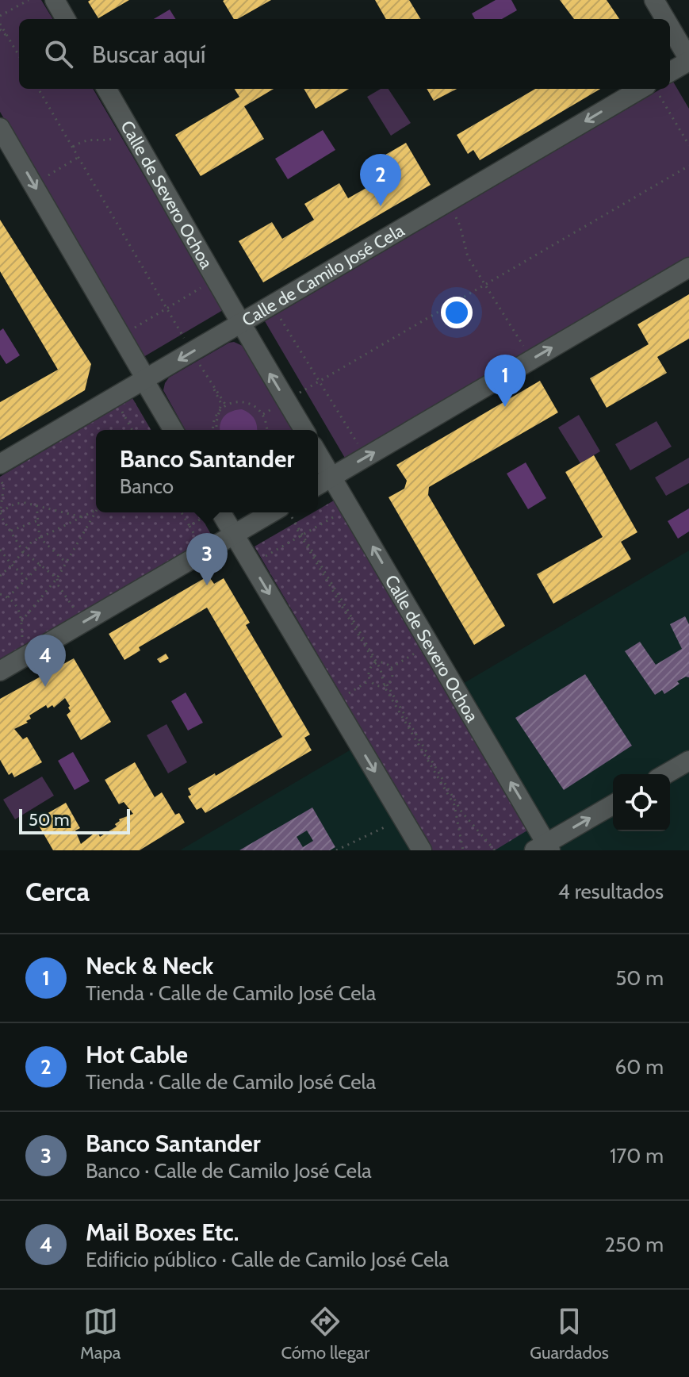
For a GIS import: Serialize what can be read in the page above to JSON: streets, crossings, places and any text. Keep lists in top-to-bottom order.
{
  "streets": {
    "street": ["Calle de Severo Ochoa", "Calle de Camilo José Cela"]
  },
  "crossings": [
    ["Calle de Severo Ochoa", "Calle de Camilo José Cela"]
  ],
  "one_way": ["Calle de Camilo José Cela"],
  "scale_bar": "50 m",
  "page": {
    "search": "Buscar aquí",
    "pins": [
      "2",
      "1",
      "3",
      "4"
    ],
    "popup": ["Banco Santander", "Banco"],
    "scale": "50 m",
    "heading": ["Cerca", "4 resultados"],
    "list": [
      {
        "mark": "1",
        "name": "Neck & Neck",
        "note": "Tienda · Calle de Camilo José Cela",
        "value": "50 m"
      },
      {
        "mark": "2",
        "name": "Hot Cable",
        "note": "Tienda · Calle de Camilo José Cela",
        "value": "60 m"
      },
      {
        "mark": "3",
        "name": "Banco Santander",
        "note": "Banco · Calle de Camilo José Cela",
        "value": "170 m"
      },
      {
        "mark": "4",
        "name": "Mail Boxes Etc.",
        "note": "Edificio público · Calle de Camilo José Cela",
        "value": "250 m"
      }
    ],
    "nav": ["Mapa", "Cómo llegar", "Guardados"]
  }
}
